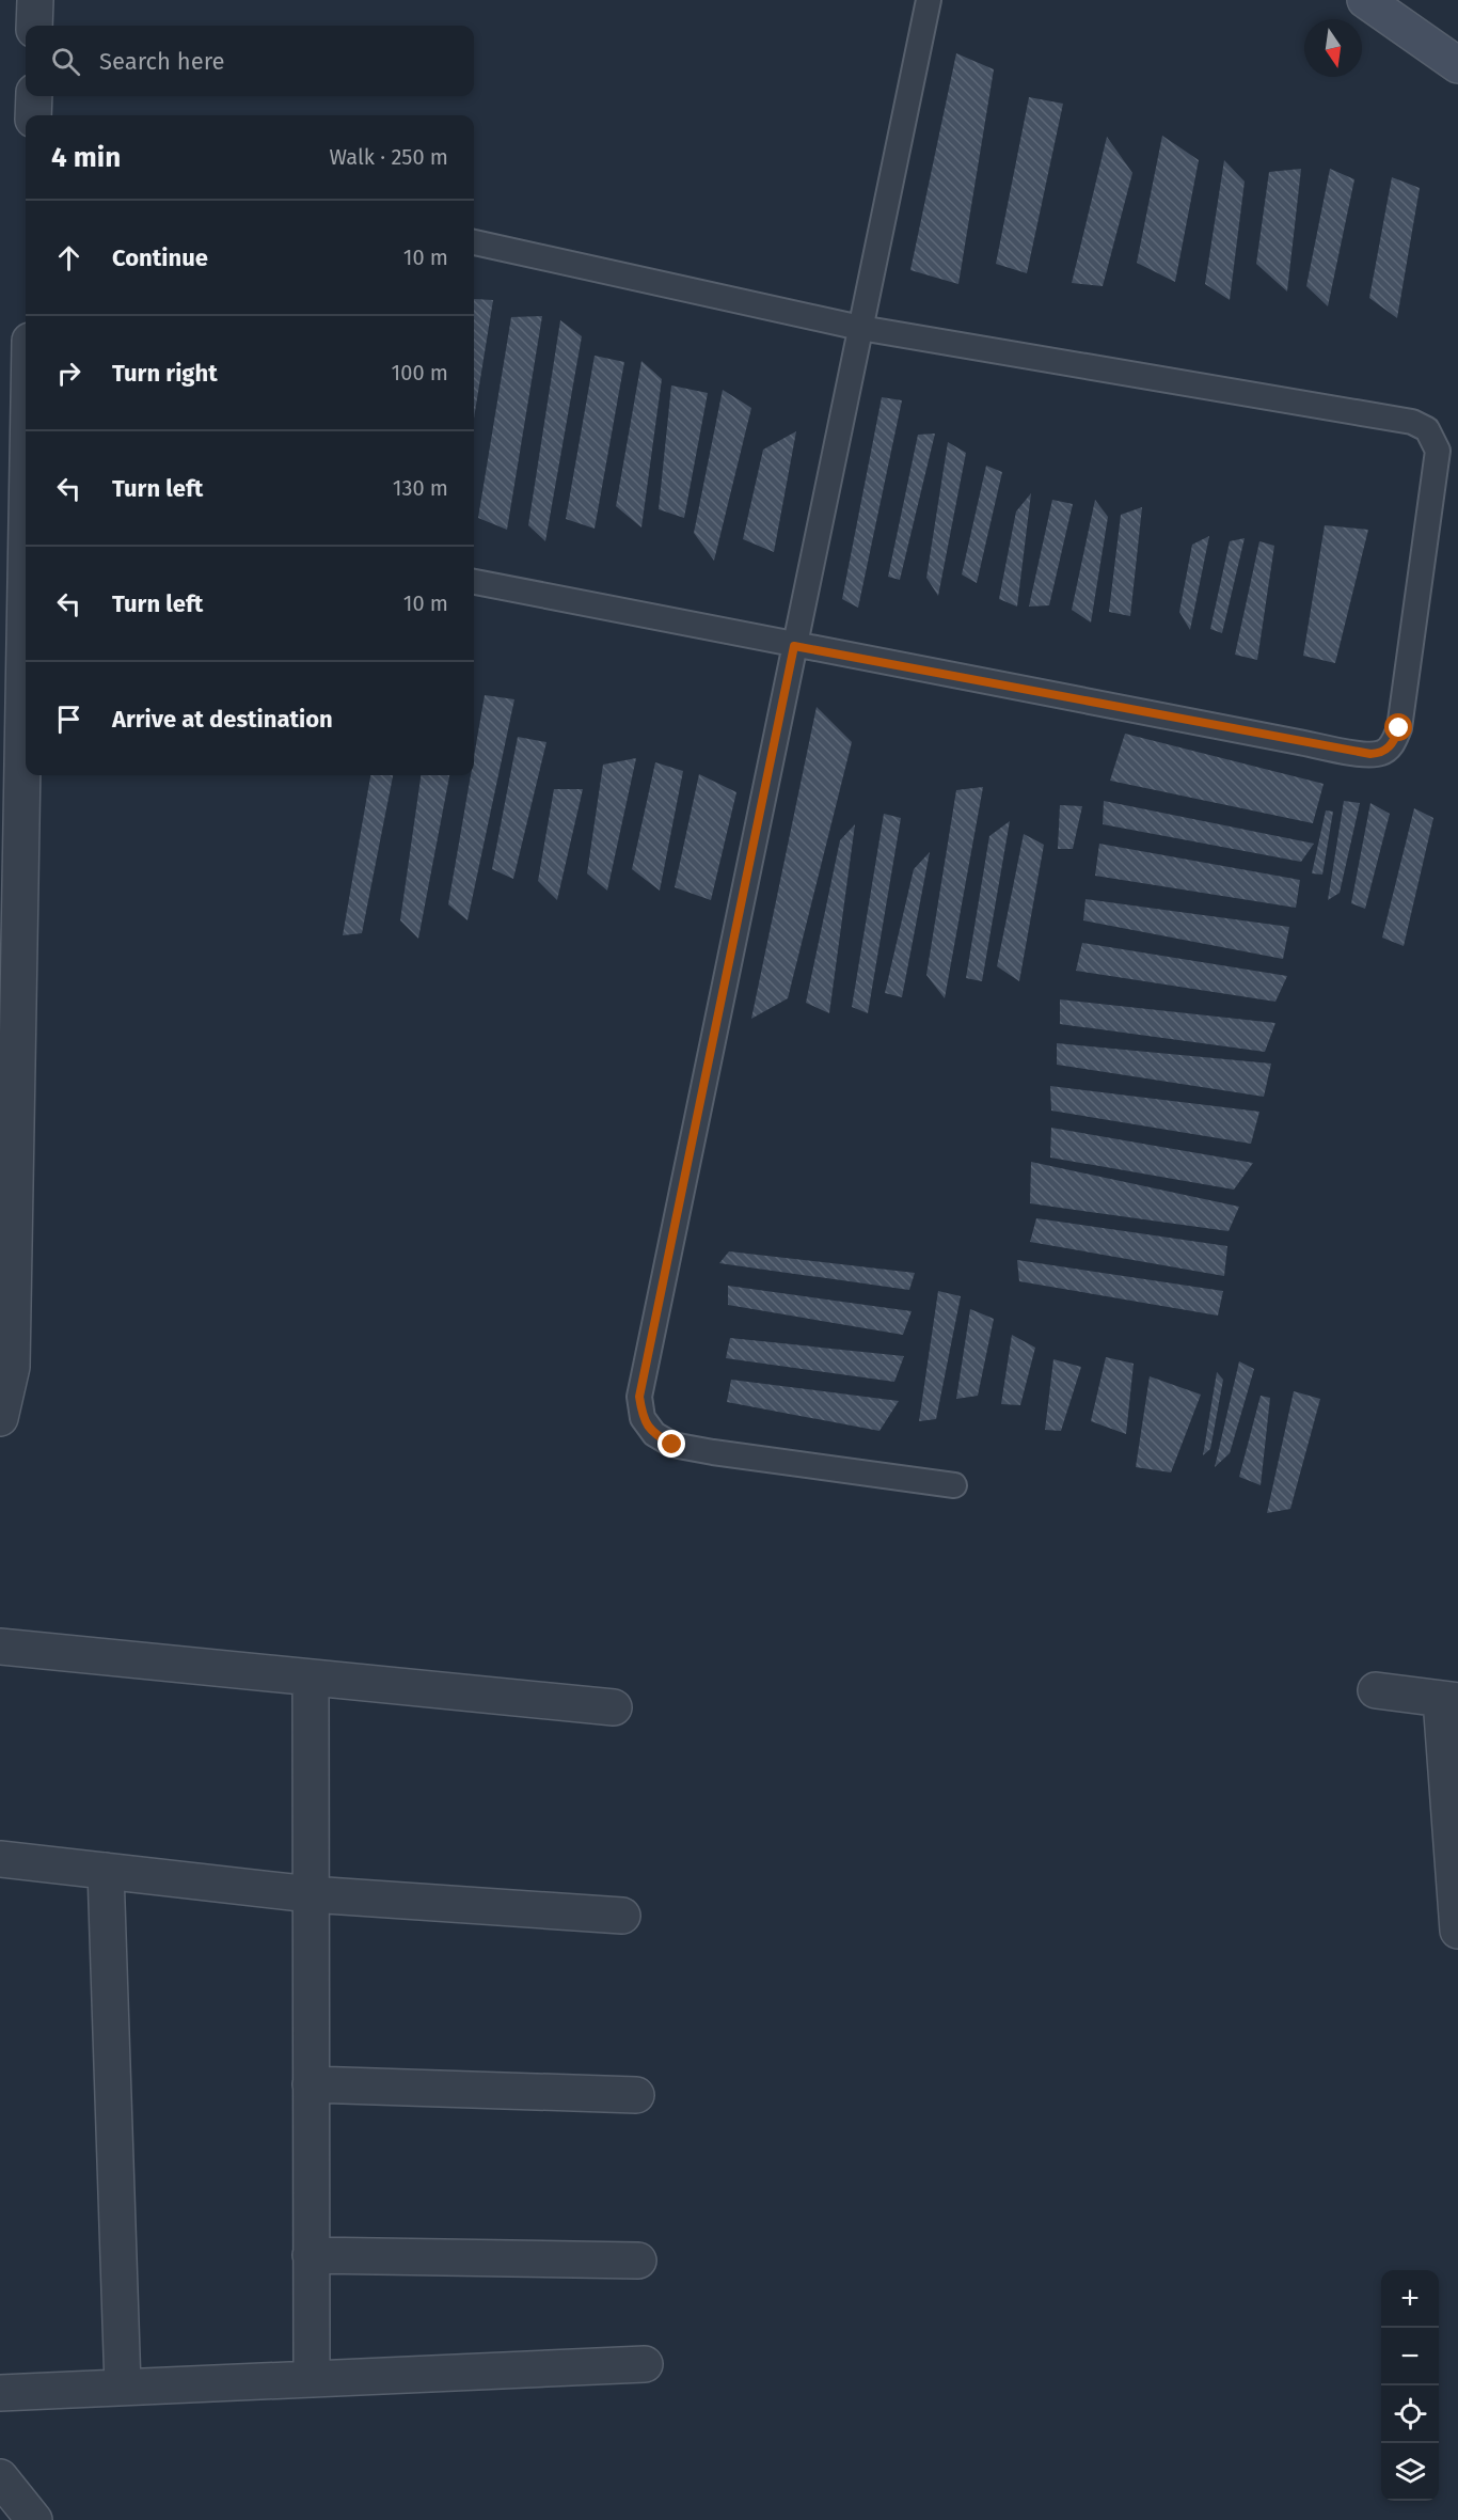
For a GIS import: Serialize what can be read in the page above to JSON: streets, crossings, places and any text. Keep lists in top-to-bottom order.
{
  "north": "bottom",
  "page": {
    "search": "Search here",
    "heading": ["4 min", "Walk · 250 m"],
    "list": [
      ["Continue", "10 m"],
      ["Turn right", "100 m"],
      ["Turn left", "130 m"],
      ["Turn left", "10 m"],
      "Arrive at destination"
    ],
    "map_buttons": ["+", "−"]
  }
}
